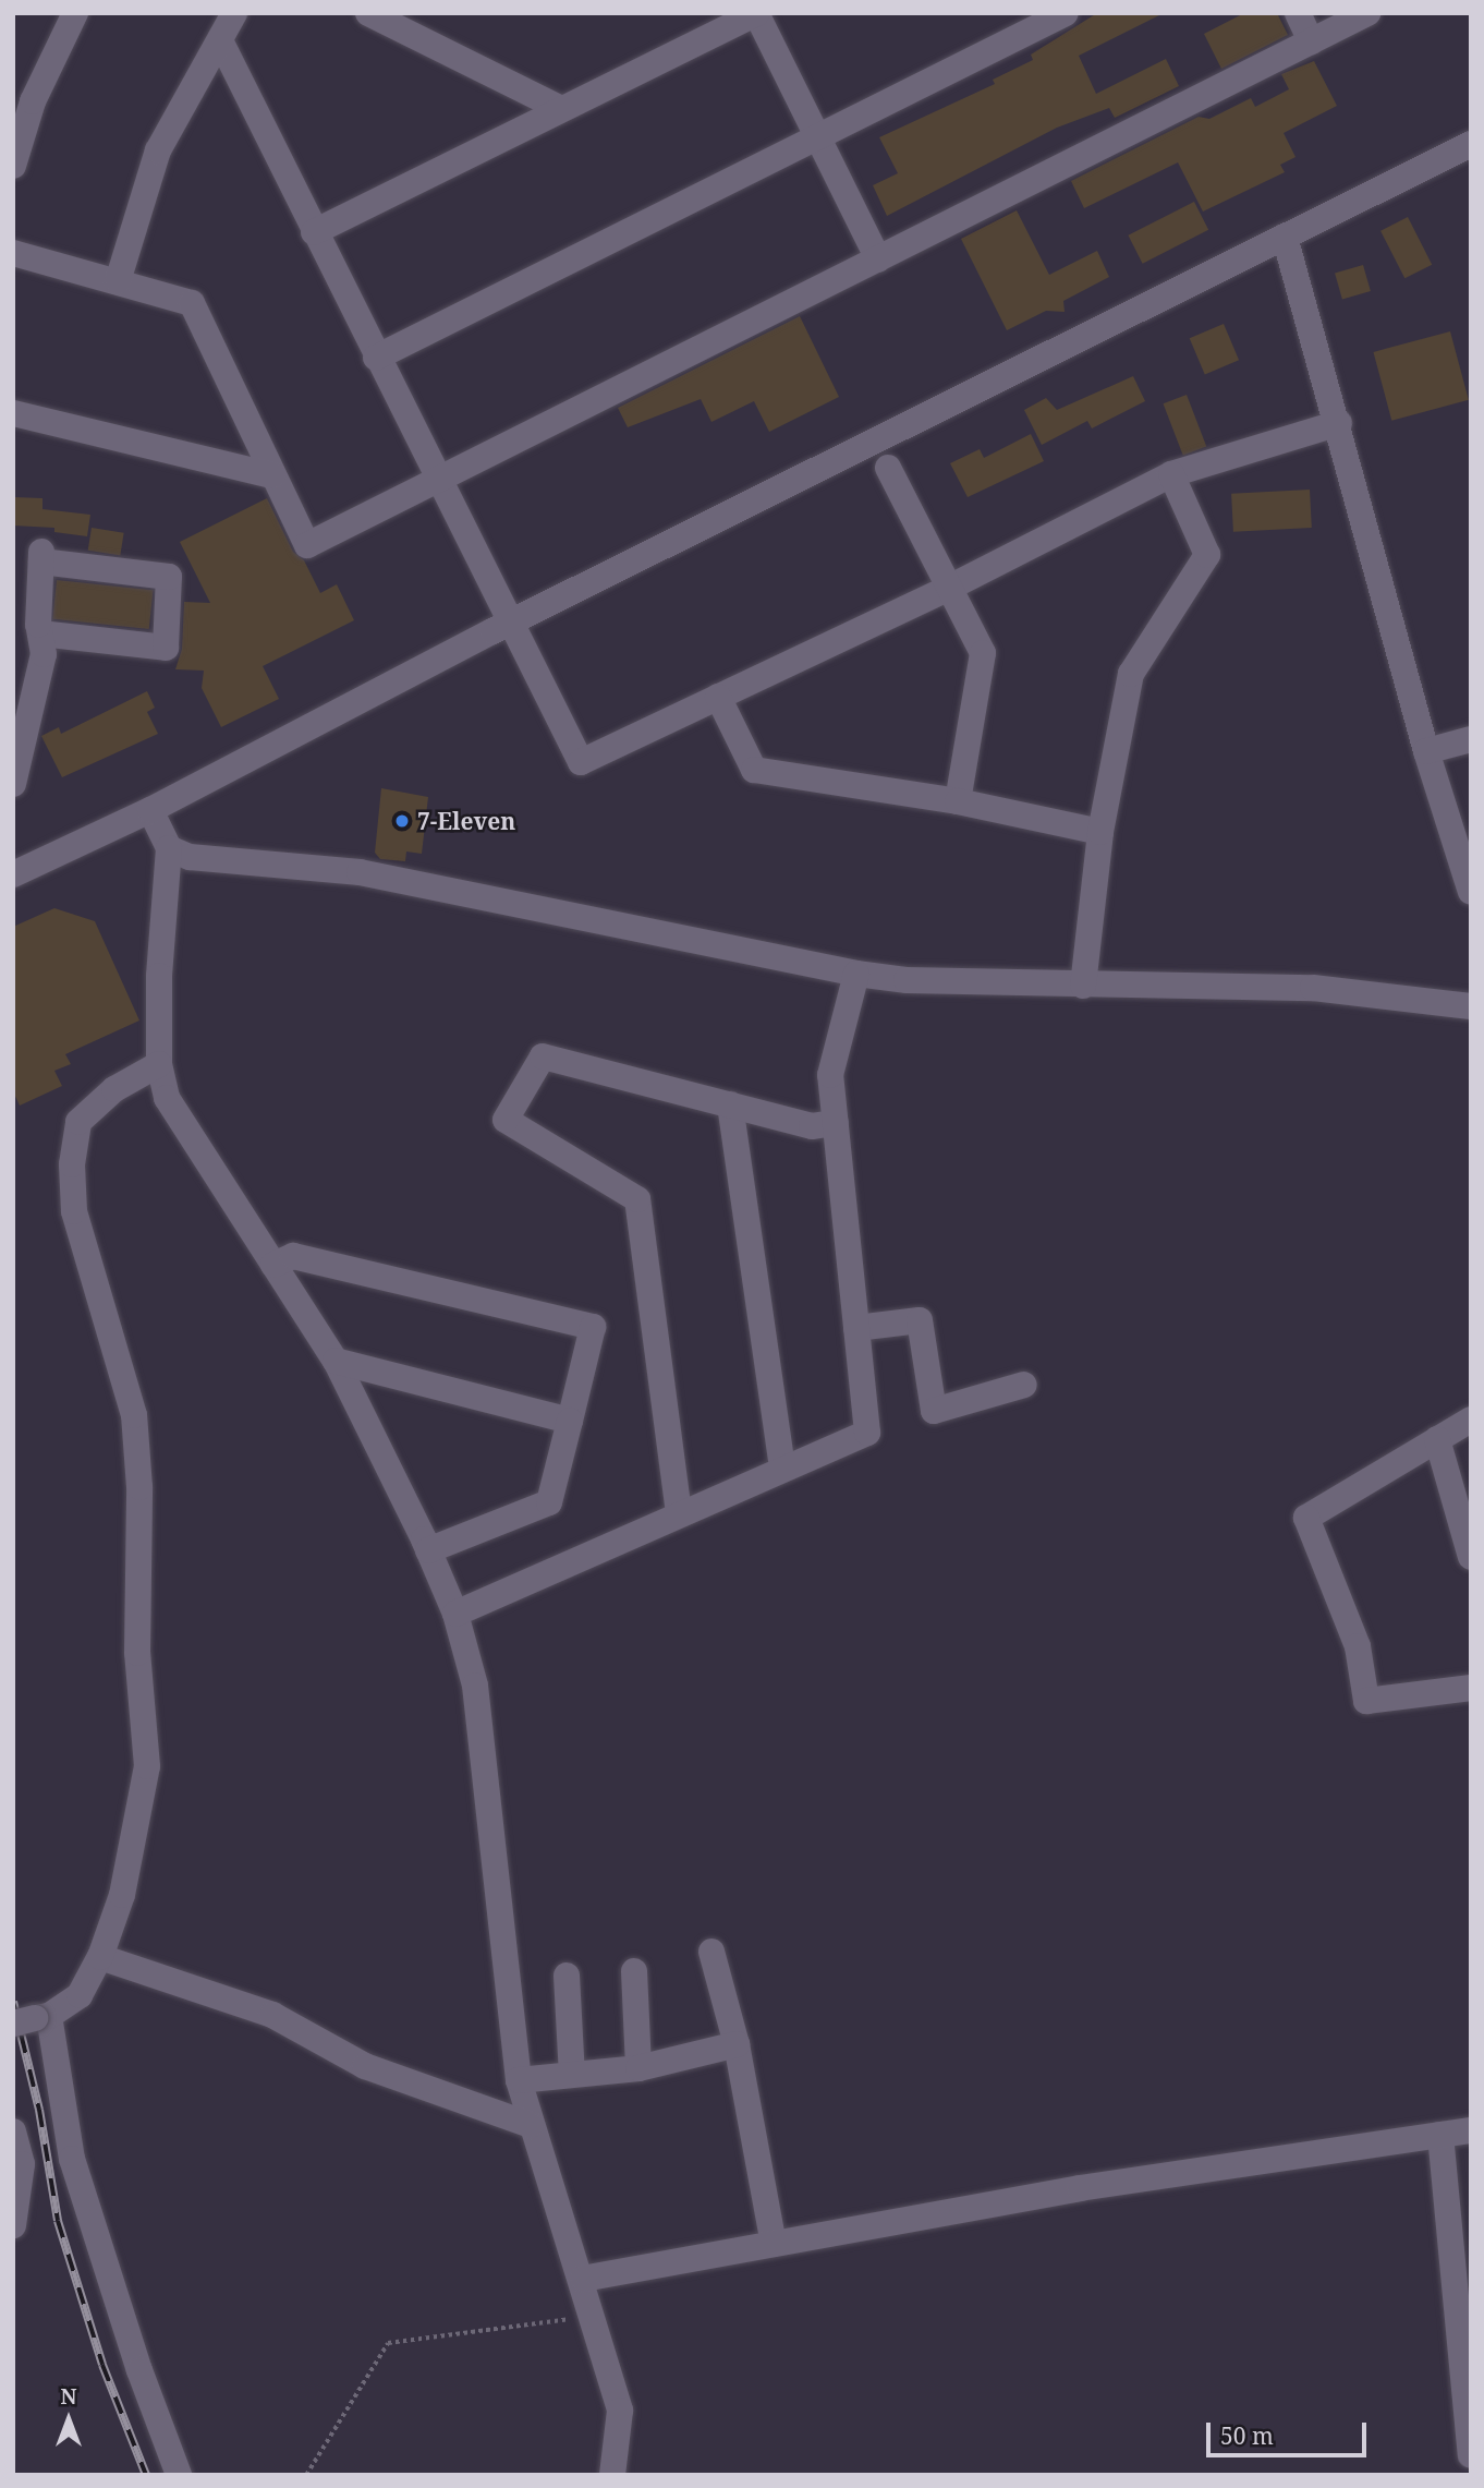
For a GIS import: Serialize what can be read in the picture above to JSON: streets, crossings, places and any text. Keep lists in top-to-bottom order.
{
  "places": ["7-Eleven"],
  "scale_bar": "50 m",
  "north": "top"
}
